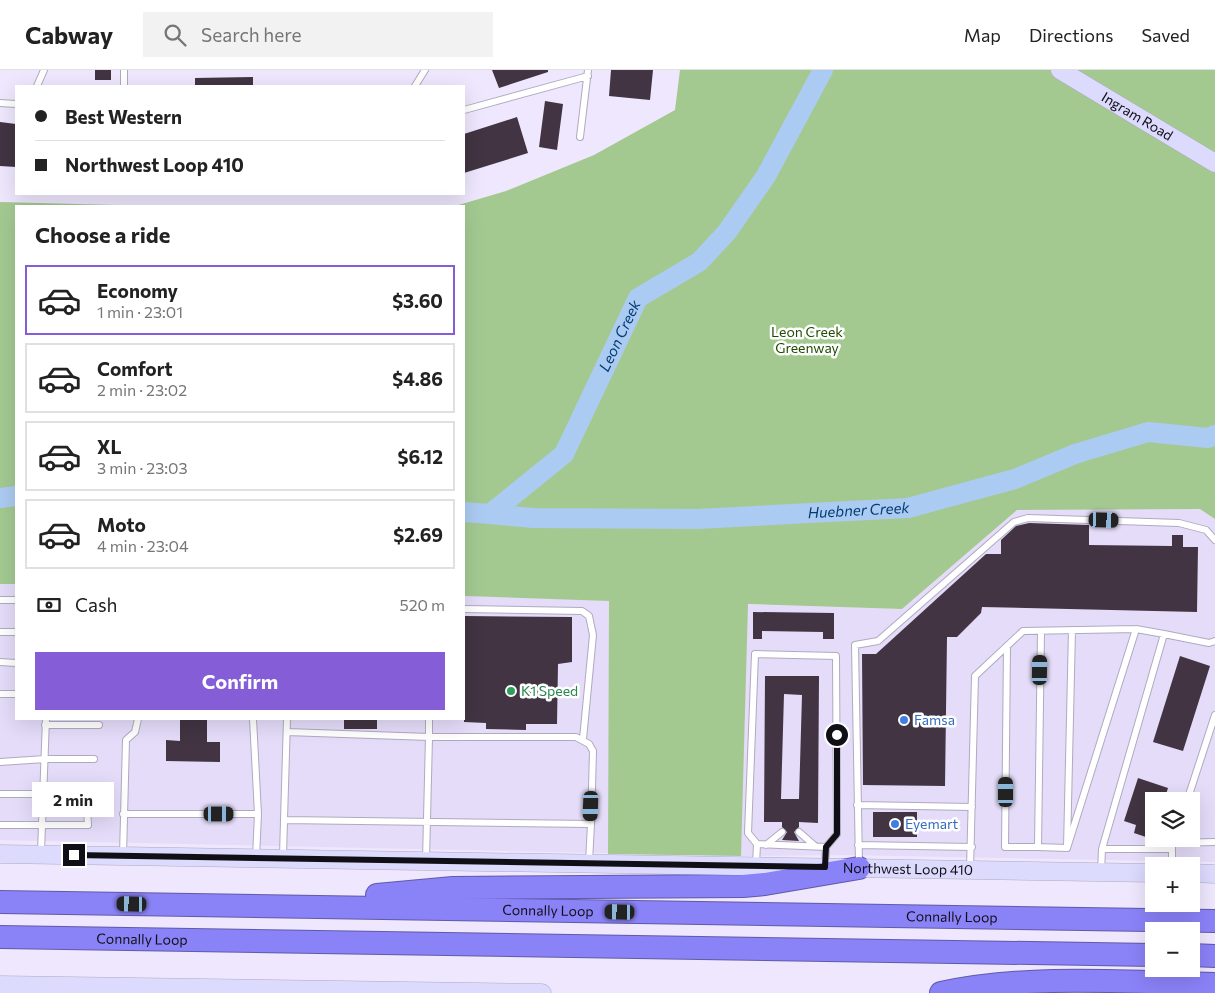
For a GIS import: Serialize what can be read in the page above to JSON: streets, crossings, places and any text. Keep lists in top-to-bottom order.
{
  "streets": {
    "highway": ["Connally Loop"],
    "main road": ["Ingram Road", "Northwest Loop 410"]
  },
  "water": ["Leon Creek", "Huebner Creek"],
  "parks": ["Leon Creek Greenway"],
  "places": ["K1 Speed", "Famsa", "Eyemart"],
  "page": {
    "header": "Cabway",
    "search": "Search here",
    "nav": ["Map", "Directions", "Saved"],
    "banner": ["Best Western", "Northwest Loop 410"],
    "heading": "Choose a ride",
    "list": [
      {
        "name": "Economy",
        "note": "1 min · 23:01",
        "value": "$3.60"
      },
      {
        "name": "Comfort",
        "note": "2 min · 23:02",
        "value": "$4.86"
      },
      {
        "name": "XL",
        "note": "3 min · 23:03",
        "value": "$6.12"
      },
      {
        "name": "Moto",
        "note": "4 min · 23:04",
        "value": "$2.69"
      }
    ],
    "pay": ["Cash", "520 m"],
    "buttons": "Confirm",
    "bubble": "2 min",
    "map_buttons": ["+", "−"]
  }
}
